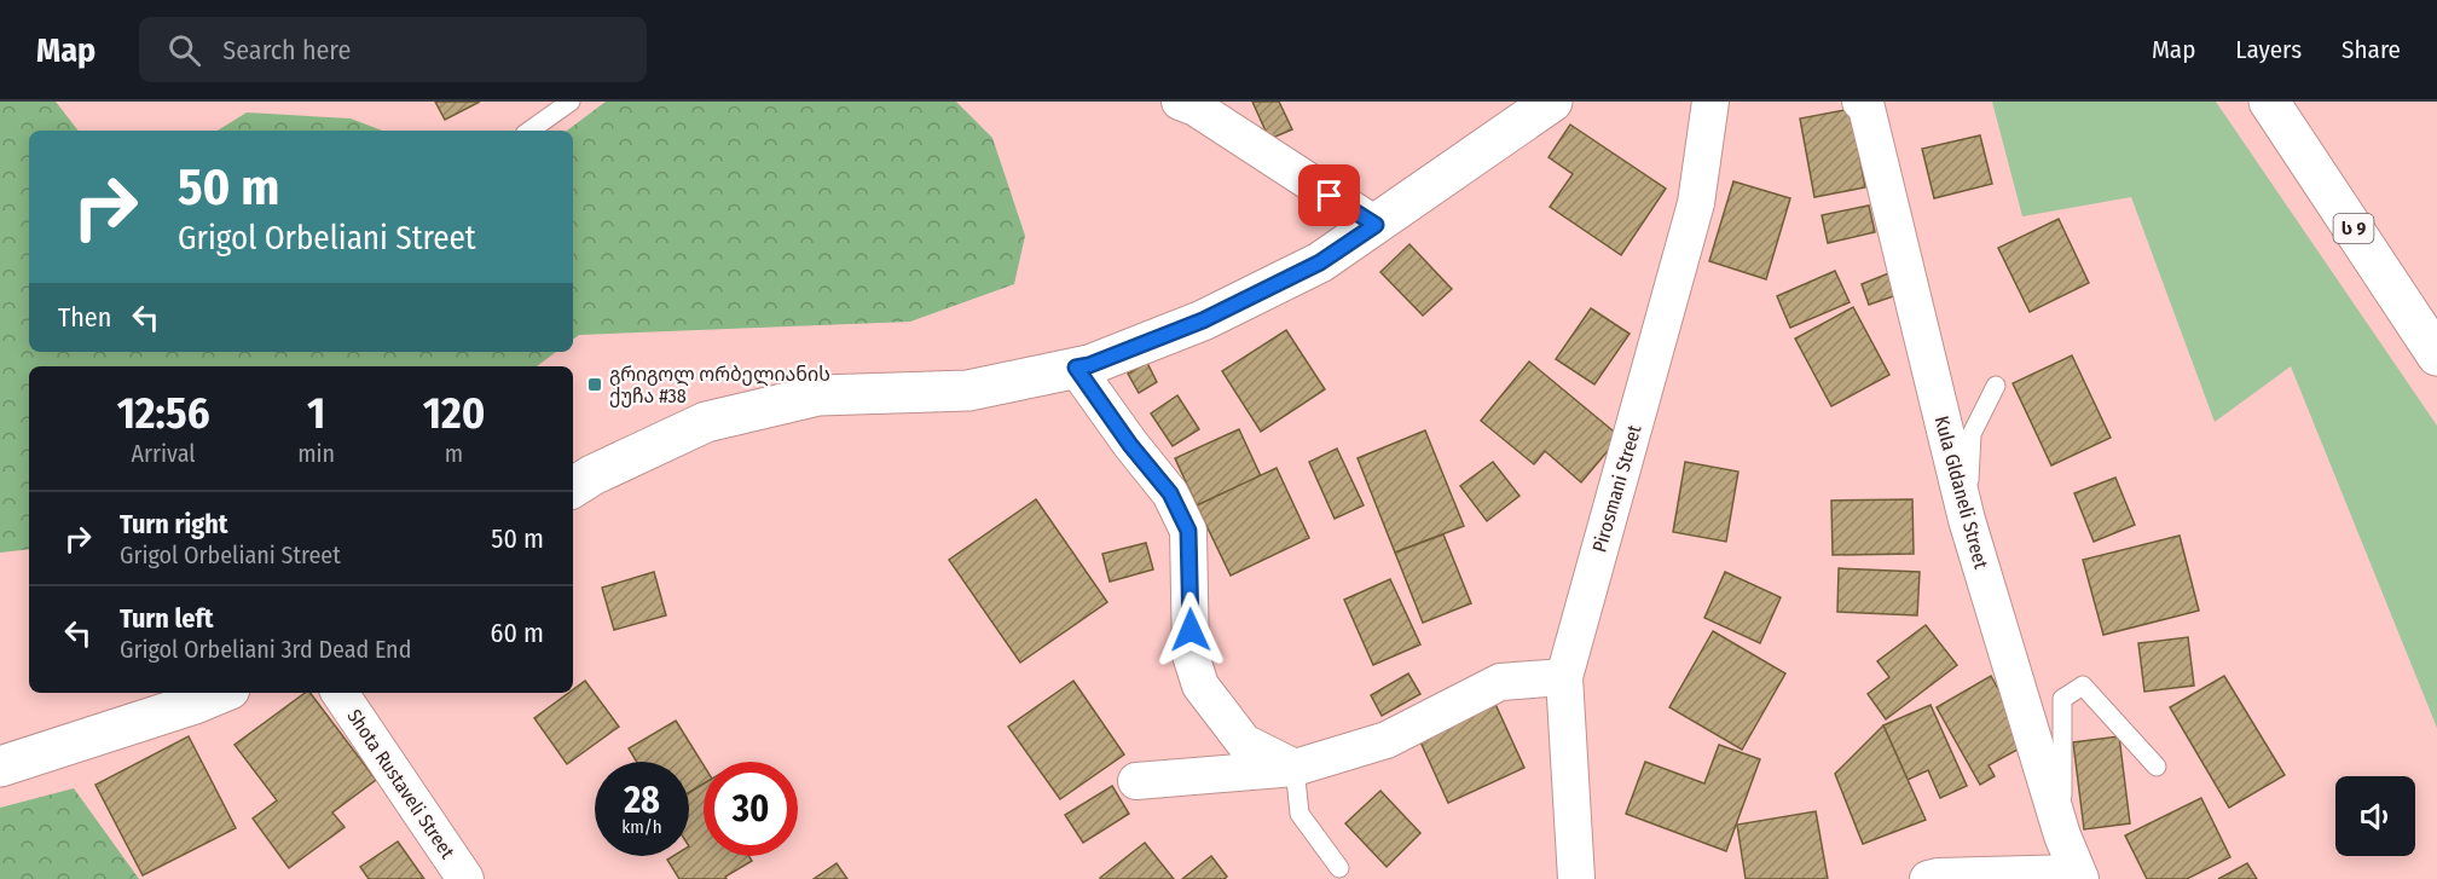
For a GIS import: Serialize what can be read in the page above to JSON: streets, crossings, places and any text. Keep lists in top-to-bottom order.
{
  "streets": {
    "main road": ["ს 9"],
    "street": ["Pirosmani Street", "Kula Gldaneli Street", "Shota Rustaveli Street"]
  },
  "places": {
    "transit": ["გრიგოლ ორბელიანის ქუჩა #38"]
  },
  "page": {
    "header": "Map",
    "search": "Search here",
    "nav": ["Map", "Layers", "Share"],
    "turn": ["50 m", "Grigol Orbeliani Street"],
    "then": "Then",
    "eta": [
      "12:56",
      "Arrival",
      "1",
      "min",
      "120",
      "m"
    ],
    "list": [
      {
        "name": "Turn right",
        "note": "Grigol Orbeliani Street",
        "value": "50 m"
      },
      {
        "name": "Turn left",
        "note": "Grigol Orbeliani 3rd Dead End",
        "value": "60 m"
      }
    ],
    "speed": "28 km/h",
    "limit": "30"
  }
}
